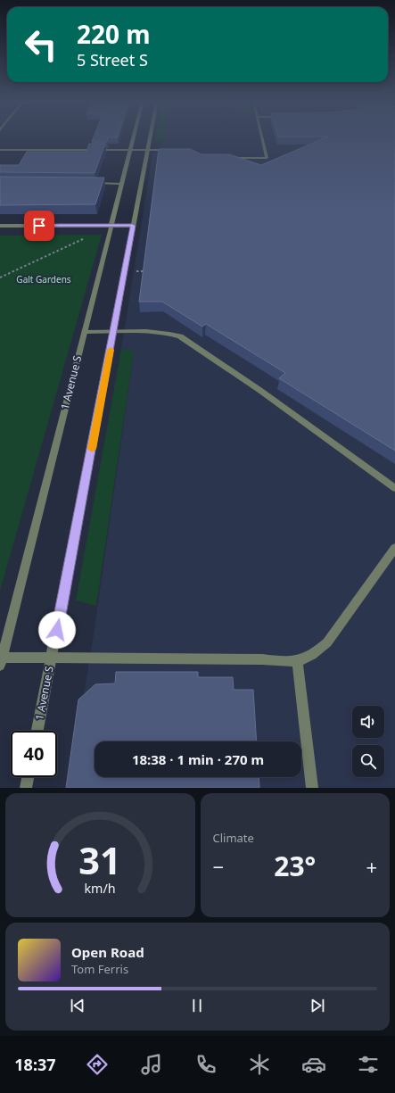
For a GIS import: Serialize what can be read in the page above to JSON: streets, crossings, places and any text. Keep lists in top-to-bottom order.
{
  "streets": {
    "street": ["1 Avenue S"]
  },
  "parks": ["Galt Gardens"],
  "page": {
    "turn": ["220 m", "5 Street S"],
    "limit": "40",
    "trip": "18:38 · 1 min · 270 m",
    "tile": "Climate",
    "heat": ["−", "23°", "+"],
    "song": ["Open Road", "Tom Ferris"],
    "tabs": "18:37",
    "gauge": ["31", "km/h"]
  }
}
